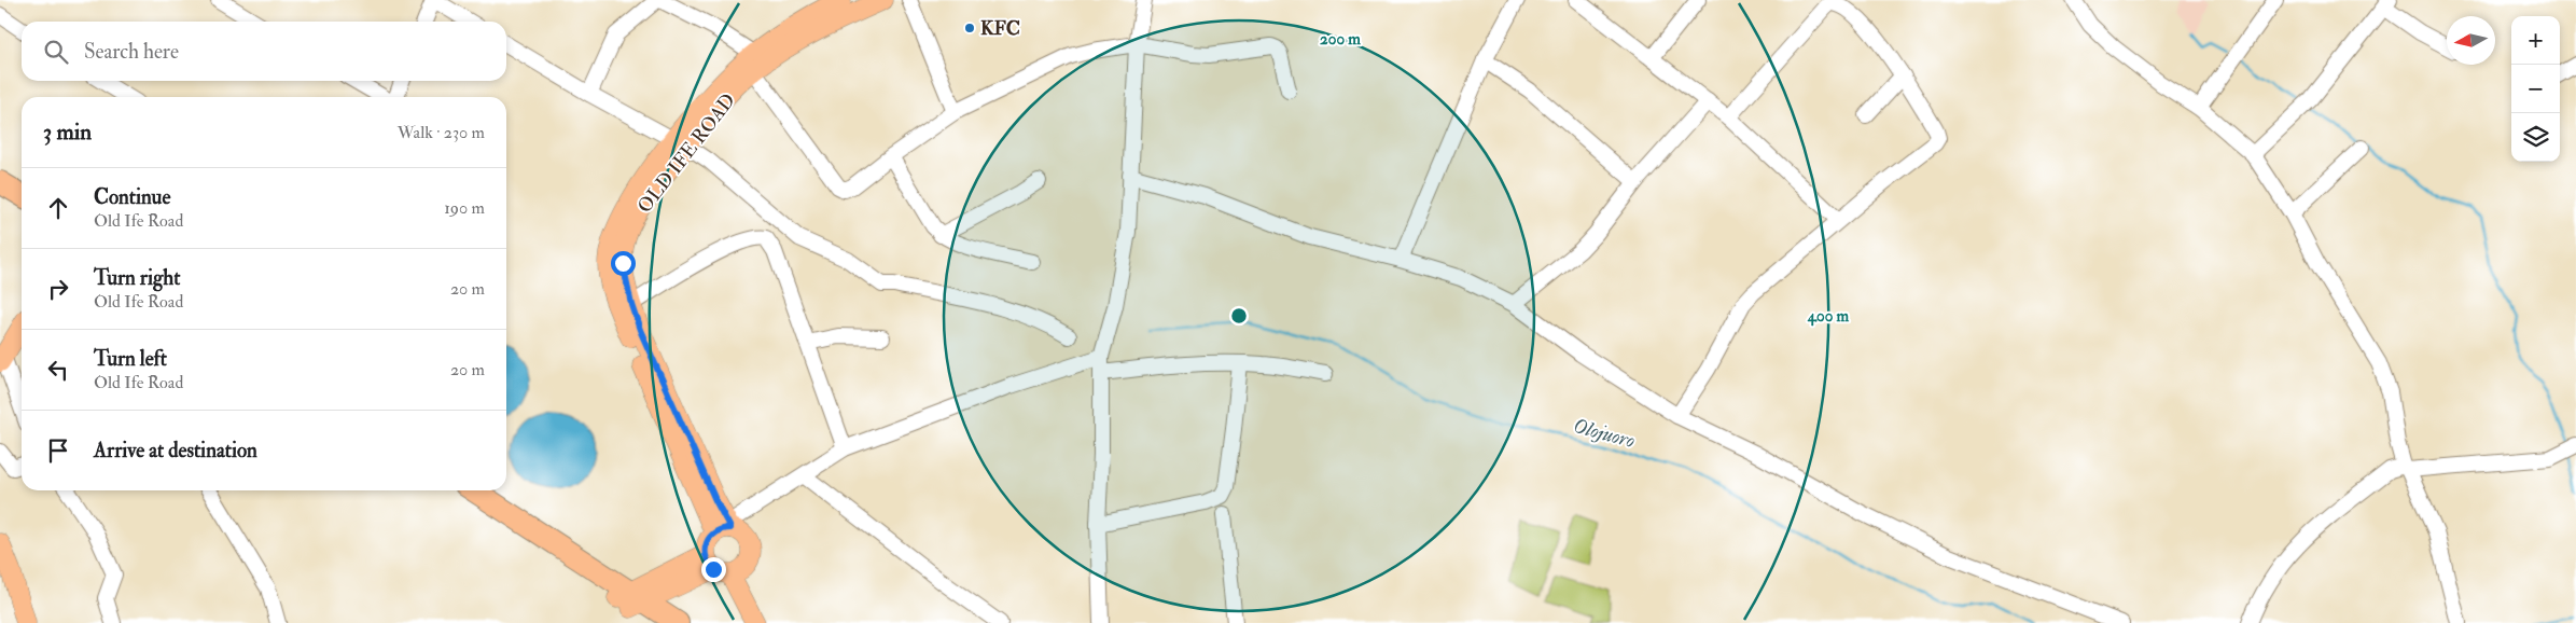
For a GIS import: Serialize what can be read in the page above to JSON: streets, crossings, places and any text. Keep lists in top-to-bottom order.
{
  "streets": {
    "main road": ["OLD IFE ROAD"]
  },
  "water": ["Olojuoro"],
  "places": ["KFC"],
  "north": "left",
  "page": {
    "map_buttons": ["+", "−"],
    "search": "Search here",
    "heading": ["3 min", "Walk · 230 m"],
    "list": [
      ["Continue", "Old Ife Road", "190 m"],
      ["Turn right", "Old Ife Road", "20 m"],
      ["Turn left", "Old Ife Road", "20 m"],
      "Arrive at destination"
    ]
  },
  "rings": ["200 m", "400 m"]
}
